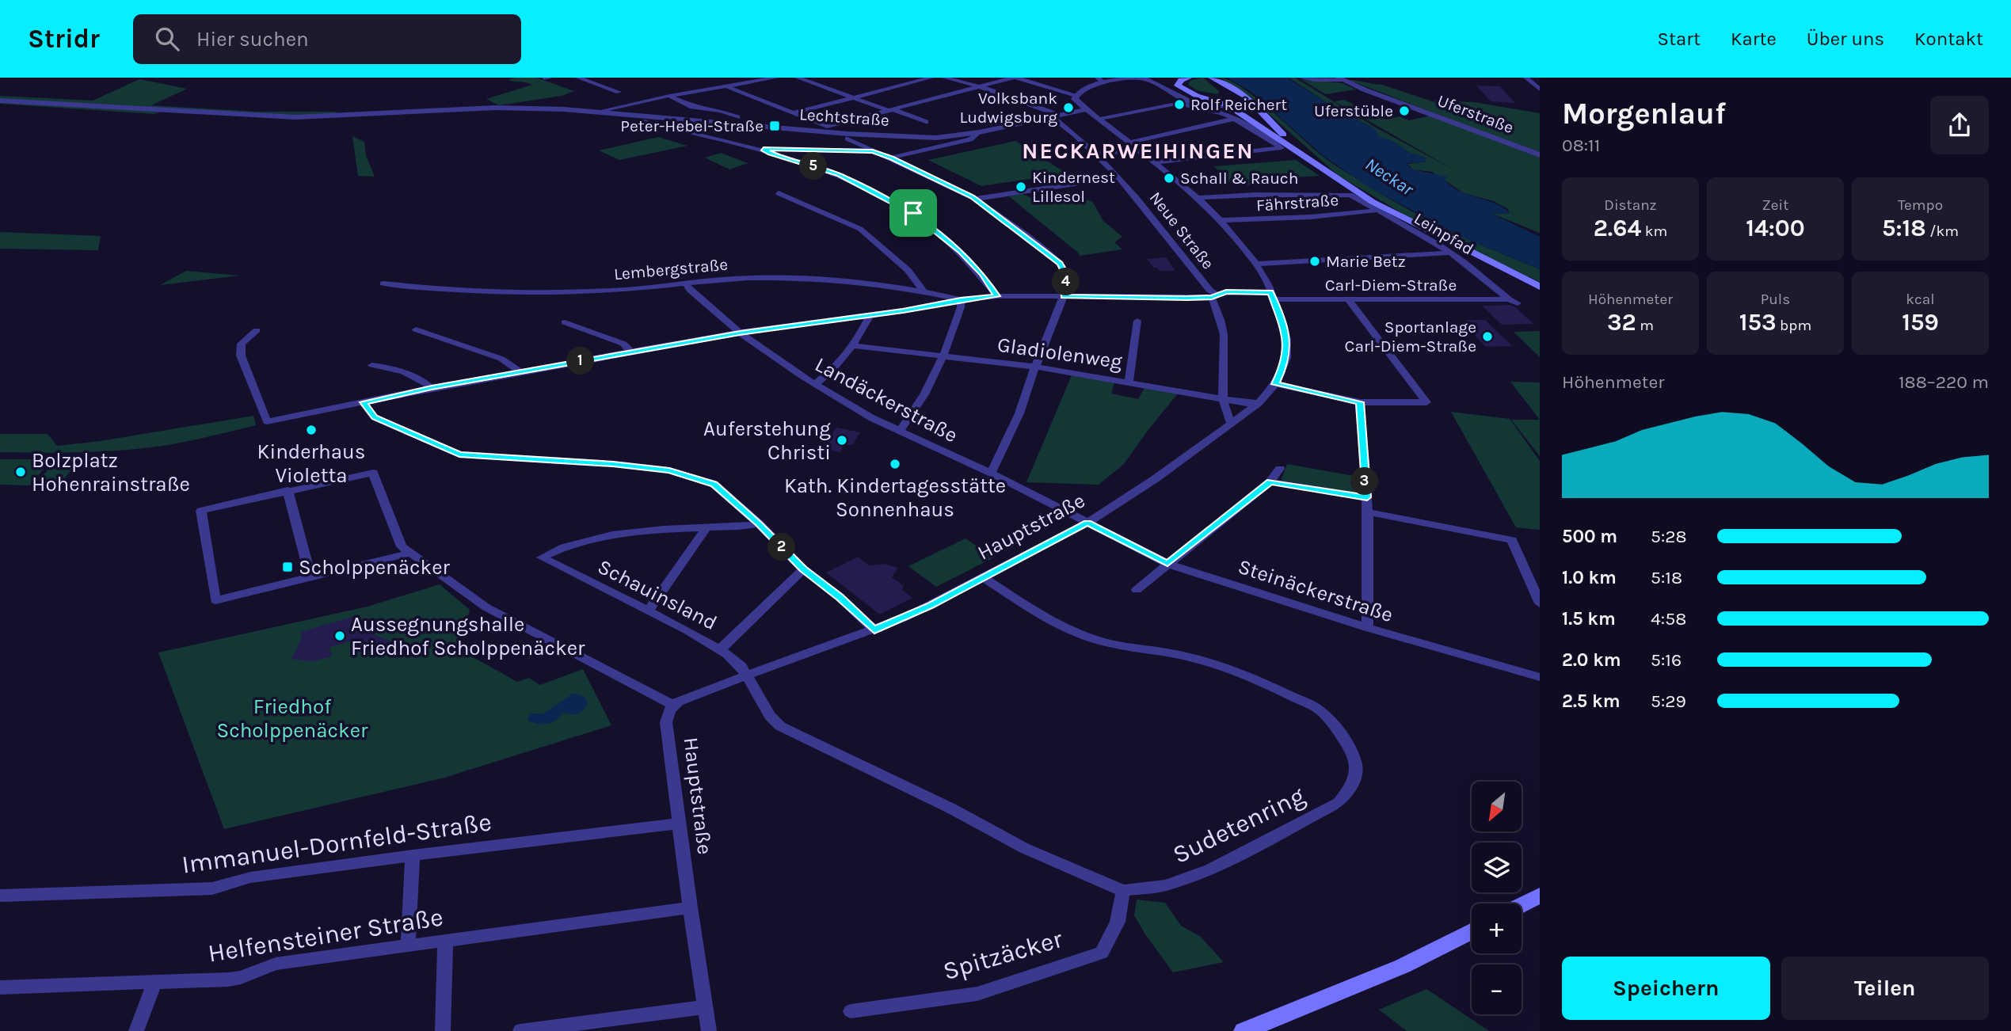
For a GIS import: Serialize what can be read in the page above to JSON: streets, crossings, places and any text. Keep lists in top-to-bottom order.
{
  "streets": {
    "street": [
      "Uferstraße",
      "Lechtstraße",
      "Fährstraße",
      "Neue Straße",
      "Leinpfad",
      "Lembergstraße",
      "Carl-Diem-Straße",
      "Gladiolenweg",
      "Landäckerstraße",
      "Hauptstraße",
      "Steinäckerstraße",
      "Schauinsland",
      "Sudetenring",
      "Immanuel-Dornfeld-Straße",
      "Helfensteiner Straße",
      "Spitzäcker"
    ]
  },
  "crossings": [
    ["Lechtstraße", "Neue Straße"],
    ["Lechtstraße", "Hauptstraße"],
    ["Fährstraße", "Leinpfad"],
    ["Fährstraße", "Hauptstraße"],
    ["Neue Straße", "Carl-Diem-Straße"],
    ["Neue Straße", "Gladiolenweg"],
    ["Neue Straße", "Hauptstraße"],
    ["Leinpfad", "Carl-Diem-Straße"],
    ["Leinpfad", "Hauptstraße"],
    ["Lembergstraße", "Carl-Diem-Straße"],
    ["Lembergstraße", "Landäckerstraße"],
    ["Carl-Diem-Straße", "Hauptstraße"],
    ["Gladiolenweg", "Hauptstraße"],
    ["Landäckerstraße", "Hauptstraße"],
    ["Landäckerstraße", "Steinäckerstraße"],
    ["Hauptstraße", "Steinäckerstraße"],
    ["Hauptstraße", "Schauinsland"],
    ["Hauptstraße", "Sudetenring"],
    ["Hauptstraße", "Immanuel-Dornfeld-Straße"],
    ["Hauptstraße", "Helfensteiner Straße"],
    ["Sudetenring", "Spitzäcker"]
  ],
  "districts": ["NECKARWEIHINGEN"],
  "water": ["Neckar"],
  "parks": ["Friedhof Scholppenäcker"],
  "places": {
    "other": [
      "Rolf Reichert",
      "Volksbank Ludwigsburg",
      "Uferstüble",
      "Schall & Rauch",
      "Kindernest Lillesol",
      "Marie Betz",
      "Sportanlage Carl-Diem-Straße",
      "Kinderhaus Violetta",
      "Auferstehung Christi",
      "Kath. Kindertagesstätte Sonnenhaus",
      "Bolzplatz Hohenrainstraße",
      "Aussegnungshalle Friedhof Scholppenäcker"
    ],
    "transit": ["Peter-Hebel-Straße", "Scholppenäcker"]
  },
  "north": "bottom left",
  "page": {
    "header": "Stridr",
    "search": "Hier suchen",
    "nav": [
      "Start",
      "Karte",
      "Über uns",
      "Kontakt"
    ],
    "heading": ["Morgenlauf", "08:11"],
    "pins": [
      "5",
      "4",
      "1",
      "3",
      "2"
    ],
    "stats": [
      ["Distanz", "2.64 km"],
      ["Zeit", "14:00"],
      ["Tempo", "5:18 /km"],
      ["Höhenmeter", "32 m"],
      ["Puls", "153 bpm"],
      ["kcal", "159"]
    ],
    "chart": ["Höhenmeter", "188–220 m"],
    "list": [
      {
        "name": "500 m",
        "note": "5:28"
      },
      {
        "name": "1.0 km",
        "note": "5:18"
      },
      {
        "name": "1.5 km",
        "note": "4:58"
      },
      {
        "name": "2.0 km",
        "note": "5:16"
      },
      {
        "name": "2.5 km",
        "note": "5:29"
      }
    ],
    "map_buttons": ["+", "−"],
    "buttons": ["Speichern", "Teilen"]
  }
}
